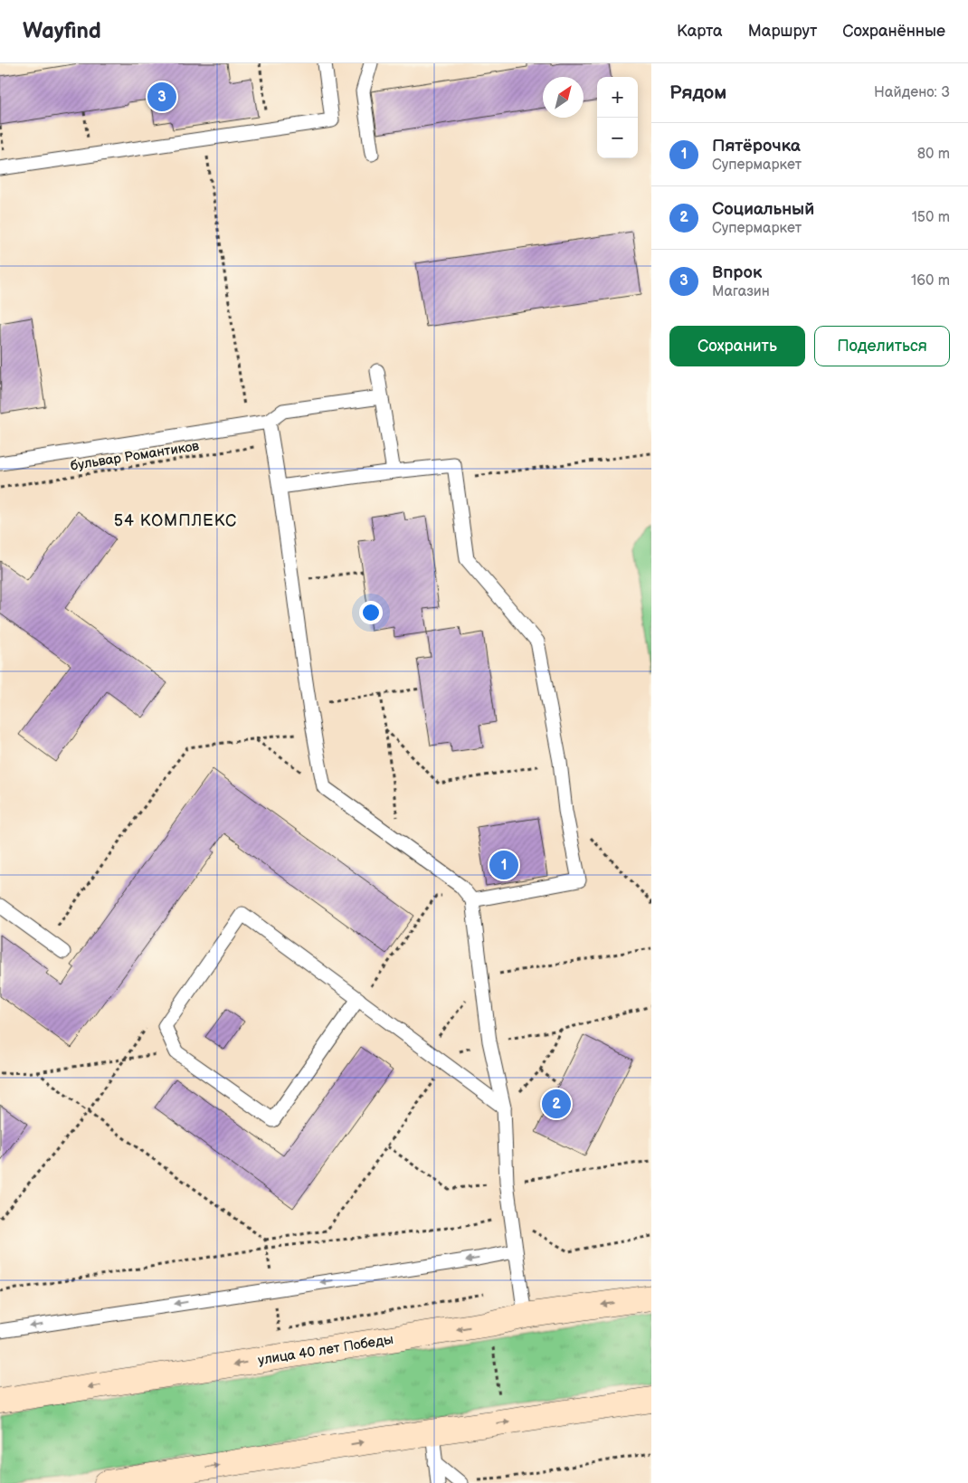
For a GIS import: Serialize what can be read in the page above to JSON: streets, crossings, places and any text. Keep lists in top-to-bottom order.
{
  "streets": {
    "street": ["улица 40 лет Победы"],
    "path": ["бульвар Романтиков"]
  },
  "districts": ["54 КОМПЛЕКС"],
  "north": "top right",
  "page": {
    "header": "Wayfind",
    "nav": ["Карта", "Маршрут", "Сохранённые"],
    "heading": ["Рядом", "Найдено: 3"],
    "map_buttons": ["+", "−"],
    "pins": ["3", "1", "2"],
    "list": [
      {
        "mark": "1",
        "name": "Пятёрочка",
        "note": "Супермаркет",
        "value": "80 m"
      },
      {
        "mark": "2",
        "name": "Социальный",
        "note": "Супермаркет",
        "value": "150 m"
      },
      {
        "mark": "3",
        "name": "Впрок",
        "note": "Магазин",
        "value": "160 m"
      }
    ],
    "buttons": ["Сохранить", "Поделиться"]
  }
}
